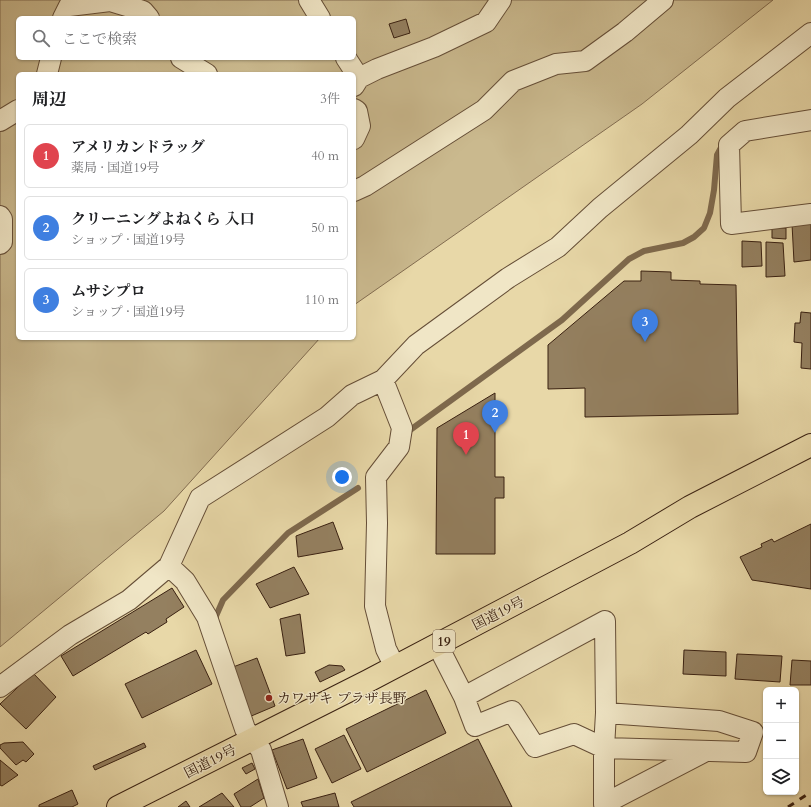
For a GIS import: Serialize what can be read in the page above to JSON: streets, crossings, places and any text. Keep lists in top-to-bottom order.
{
  "streets": {
    "highway": ["国道19号", "19"]
  },
  "places": ["カワサキ プラザ長野"],
  "page": {
    "search": "ここで検索",
    "heading": ["周辺", "3件"],
    "list": [
      {
        "mark": "1",
        "name": "アメリカンドラッグ",
        "note": "薬局 · 国道19号",
        "value": "40 m"
      },
      {
        "mark": "2",
        "name": "クリーニングよねくら 入口",
        "note": "ショップ · 国道19号",
        "value": "50 m"
      },
      {
        "mark": "3",
        "name": "ムサシプロ",
        "note": "ショップ · 国道19号",
        "value": "110 m"
      }
    ],
    "pins": ["3", "2", "1"],
    "map_buttons": ["+", "−"]
  }
}
